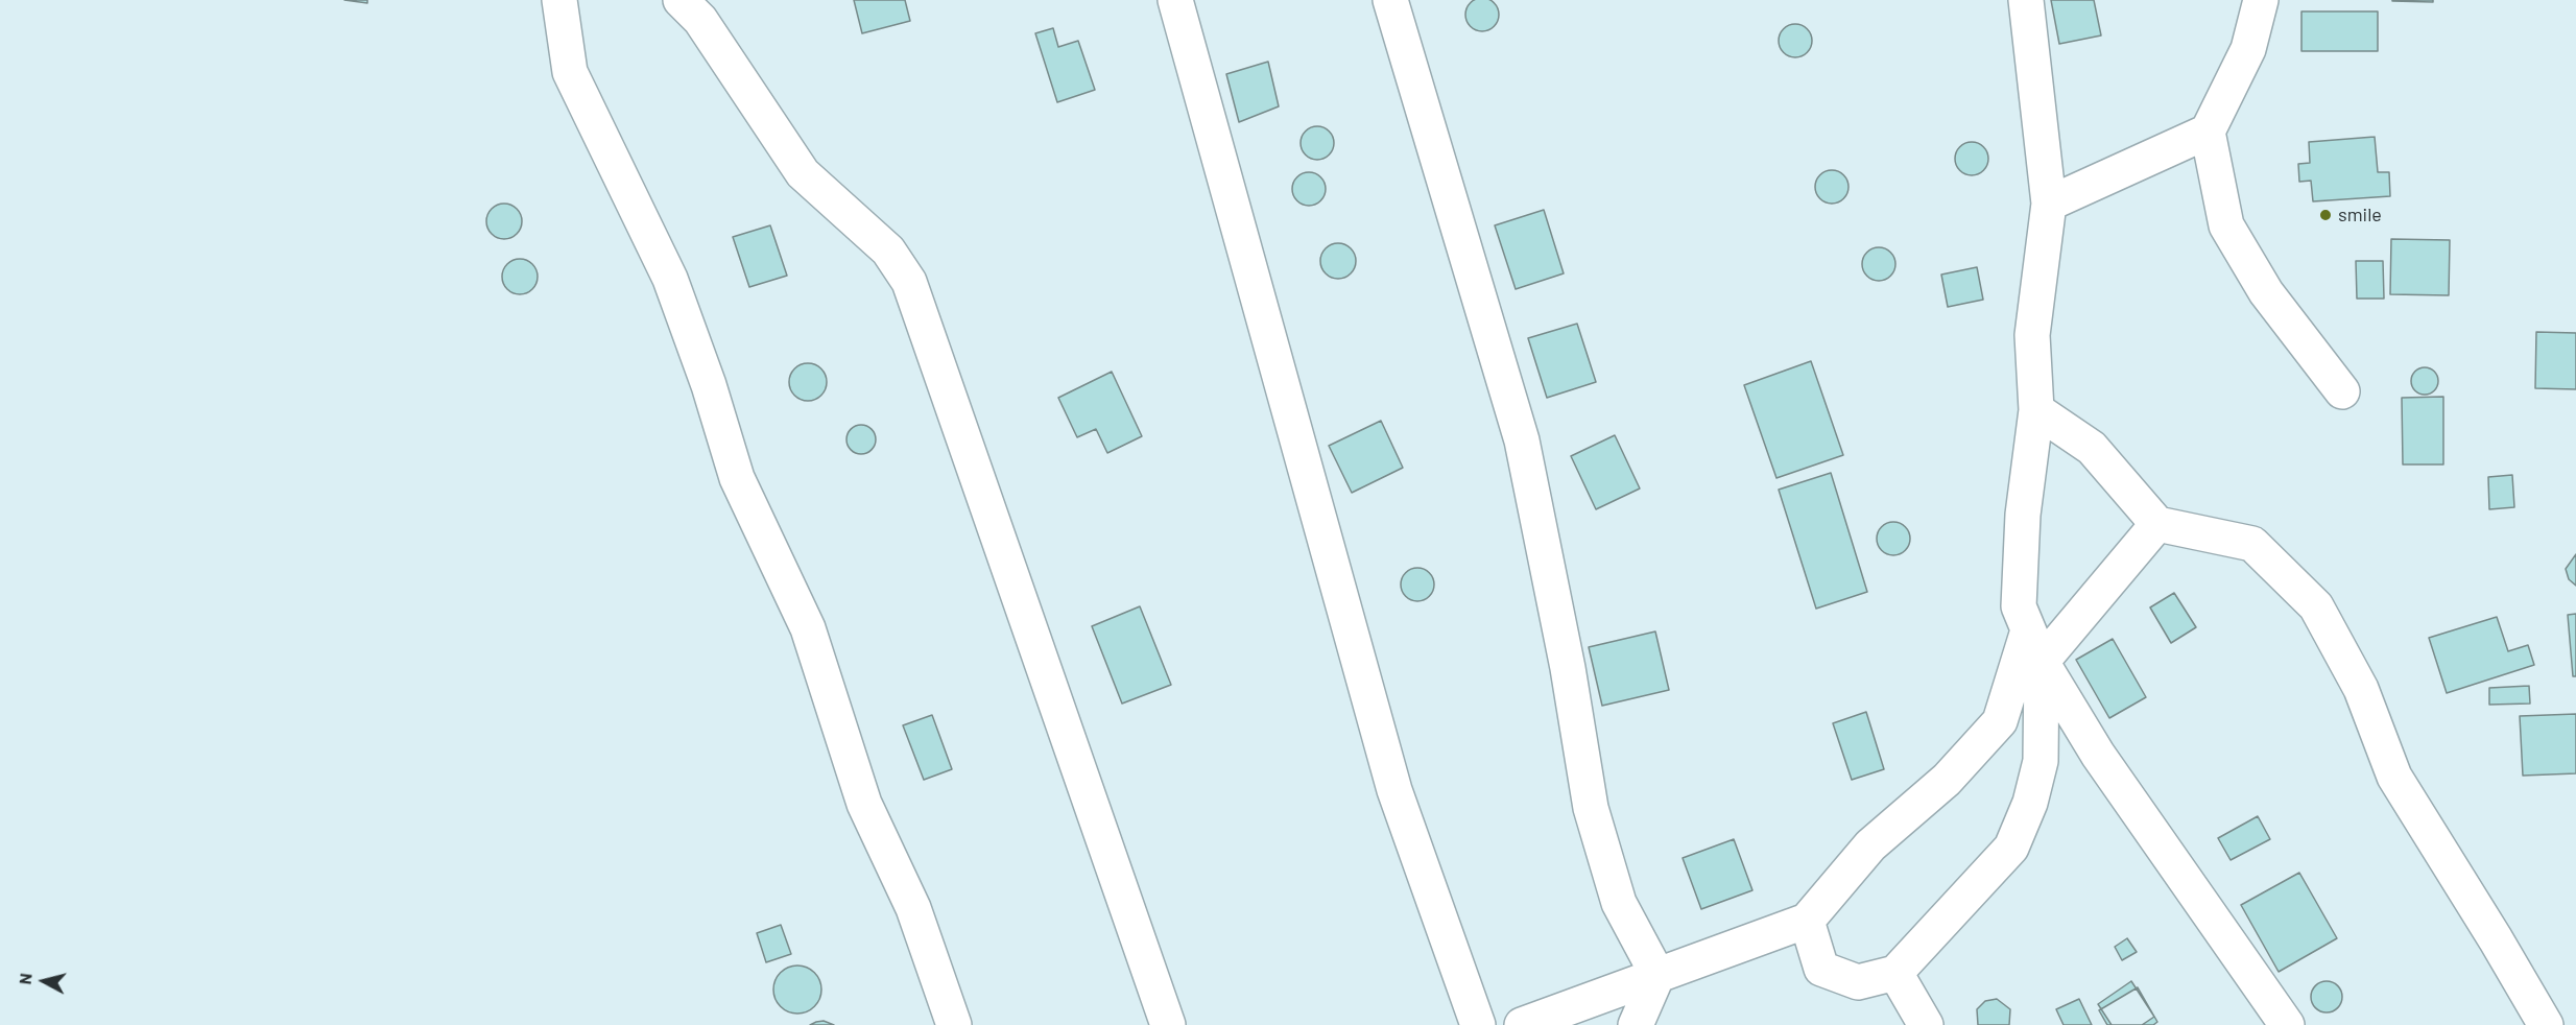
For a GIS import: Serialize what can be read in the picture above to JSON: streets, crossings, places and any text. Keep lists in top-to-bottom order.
{
  "places": ["smile"],
  "north": "left"
}
